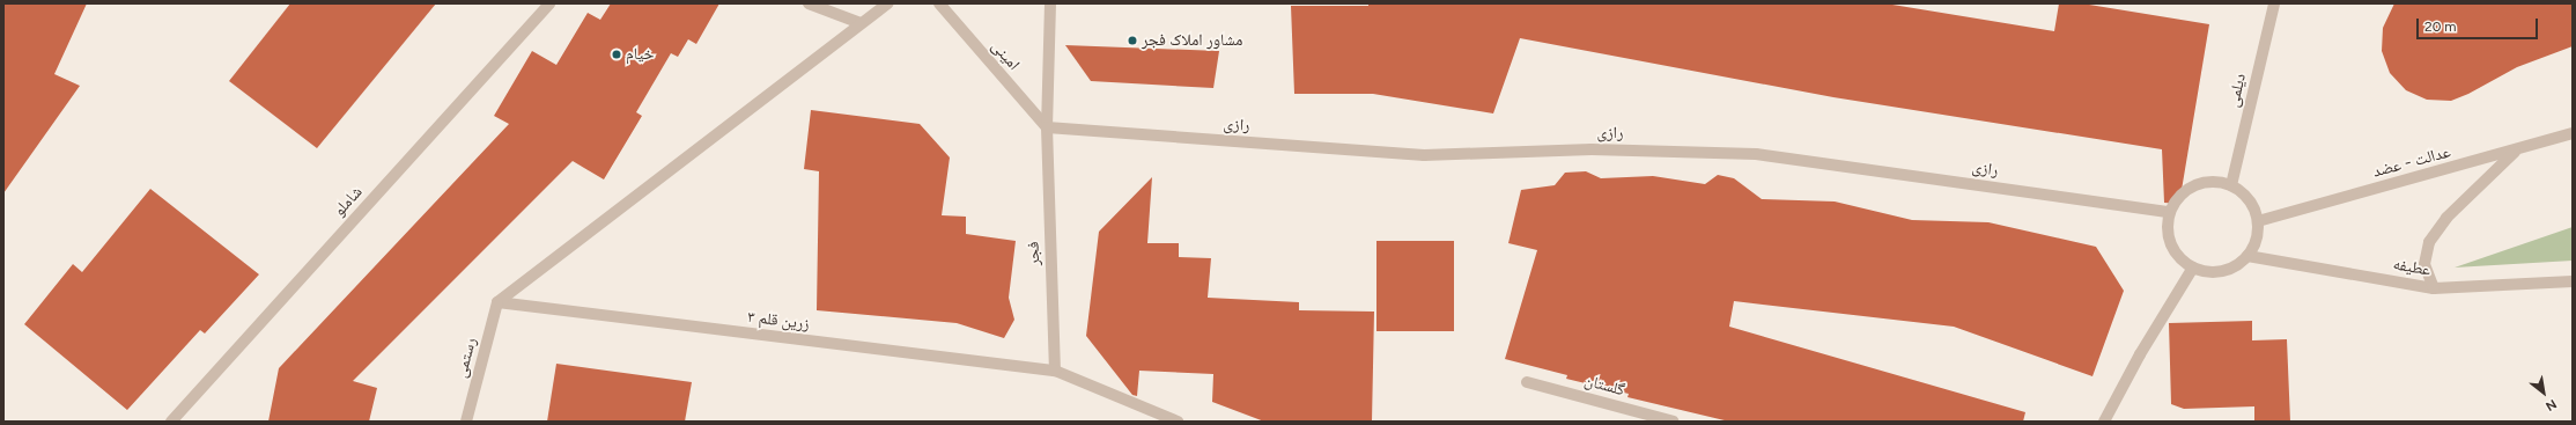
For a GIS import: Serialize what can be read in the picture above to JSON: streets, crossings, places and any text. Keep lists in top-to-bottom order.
{
  "streets": {
    "street": [
      "امینی",
      "دیلمی",
      "رازی",
      "عدالت - عضد",
      "شاملو",
      "فجر",
      "عطیفه",
      "زرین قلم ۳",
      "رستمی",
      "گلستان"
    ]
  },
  "crossings": [
    ["امینی", "رازی"],
    ["امینی", "فجر"],
    ["دیلمی", "رازی"],
    ["دیلمی", "عدالت - عضد"],
    ["دیلمی", "عطیفه"],
    ["رازی", "عدالت - عضد"],
    ["رازی", "فجر"],
    ["رازی", "عطیفه"],
    ["عدالت - عضد", "عطیفه"],
    ["فجر", "زرین قلم ۳"],
    ["زرین قلم ۳", "رستمی"]
  ],
  "places": ["مشاور املاک فجر", "خیام"],
  "scale_bar": "20 m",
  "north": "bottom right"
}
